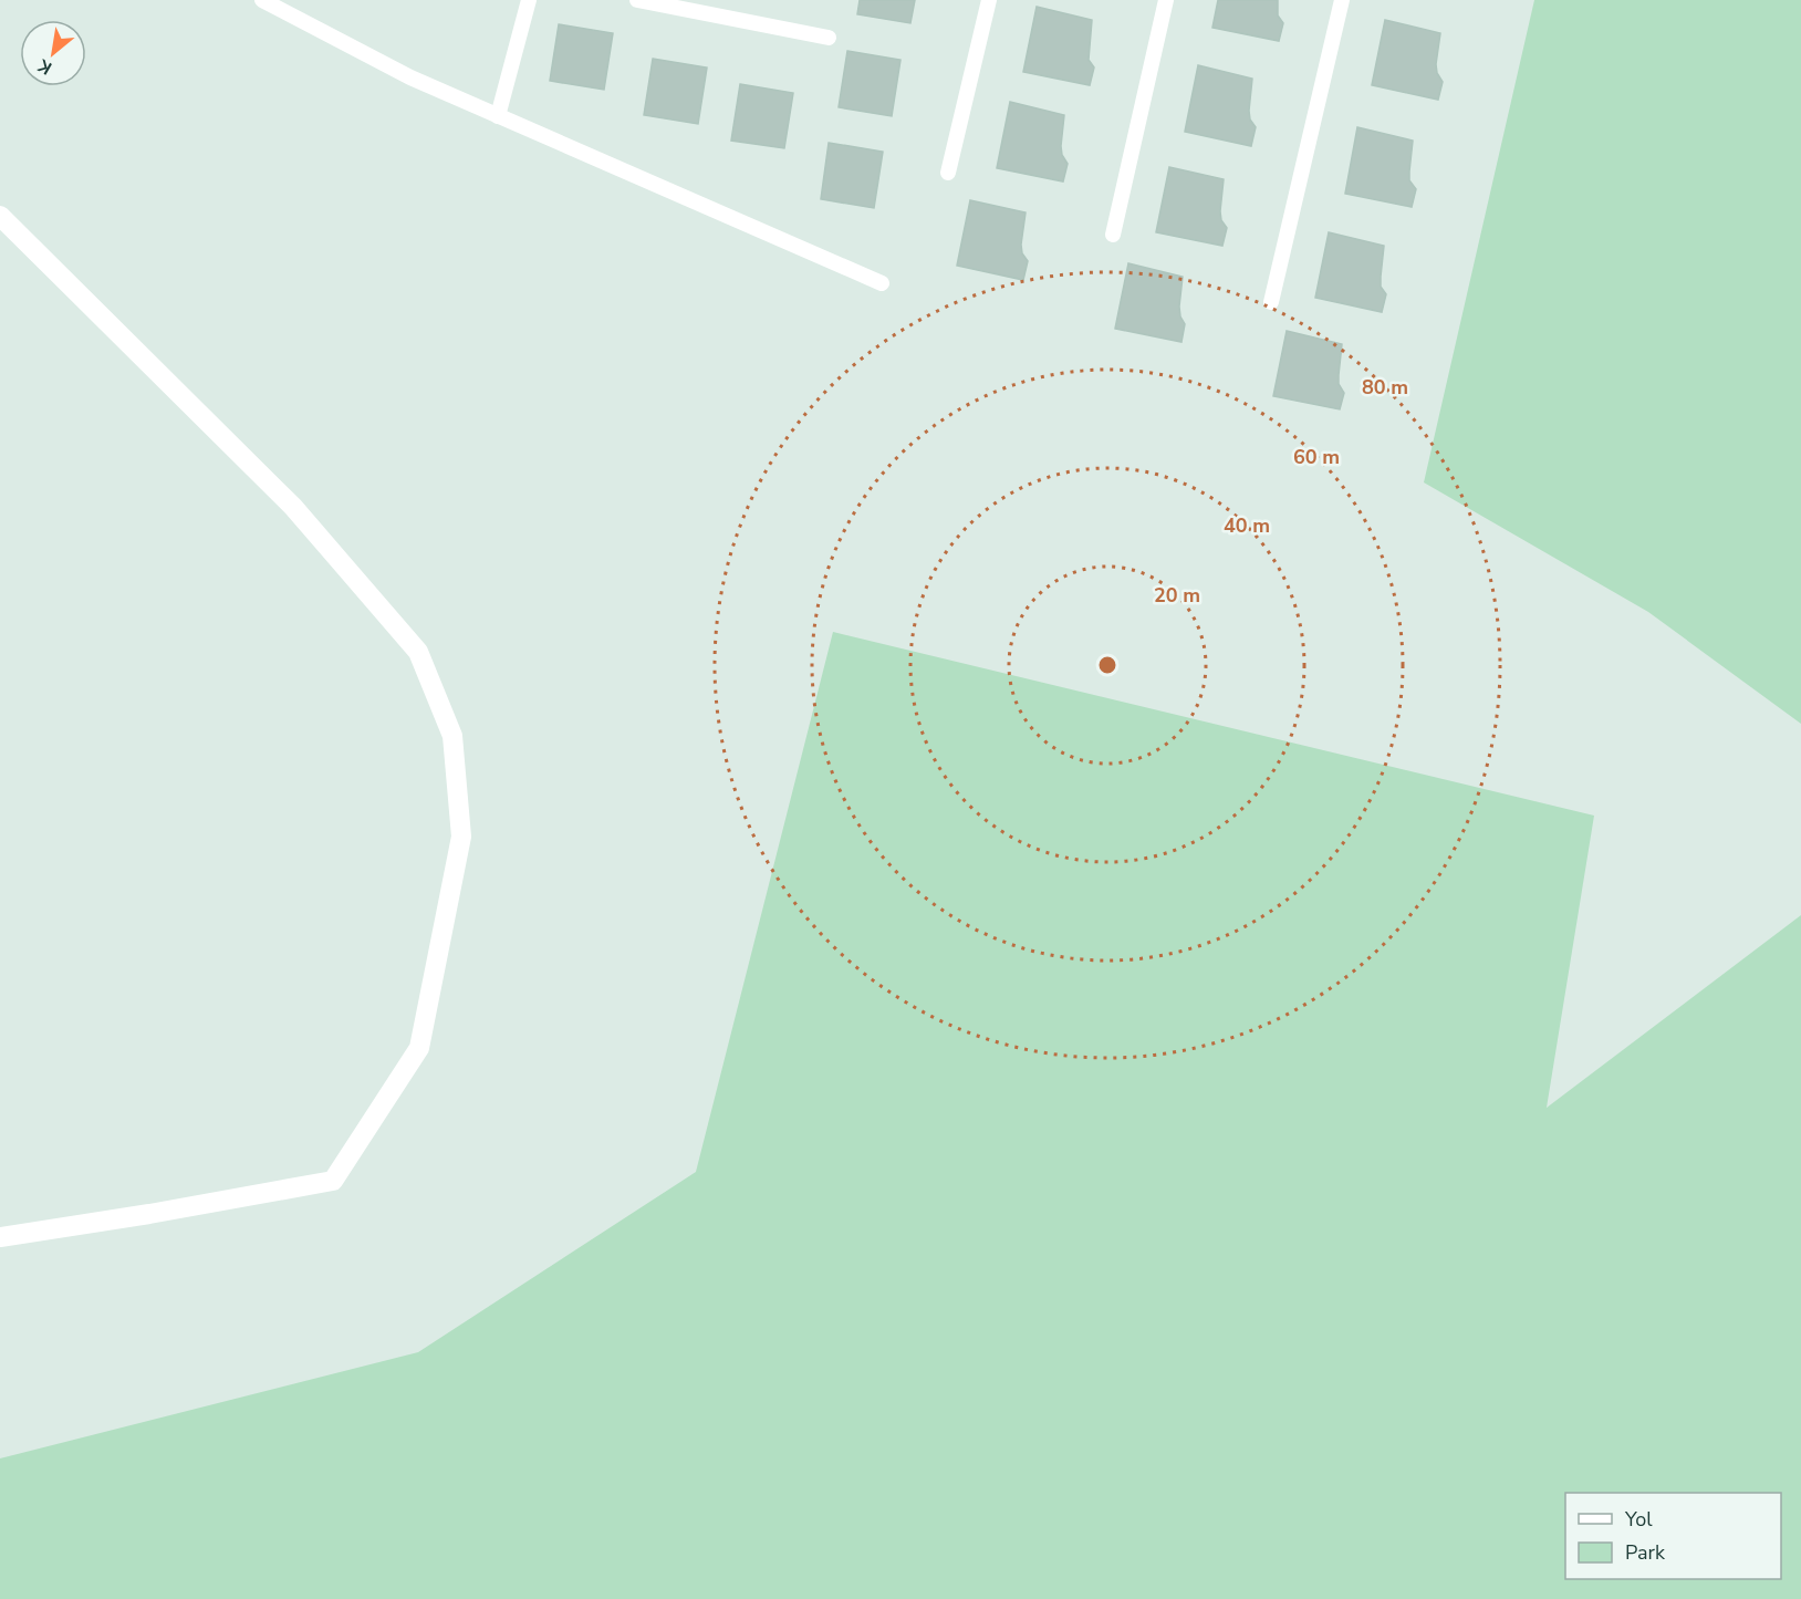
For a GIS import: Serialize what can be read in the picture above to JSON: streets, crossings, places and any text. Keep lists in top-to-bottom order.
{
  "legend": ["Yol", "Park"],
  "north": "bottom left",
  "rings": [
    "80 m",
    "60 m",
    "40 m",
    "20 m"
  ]
}
